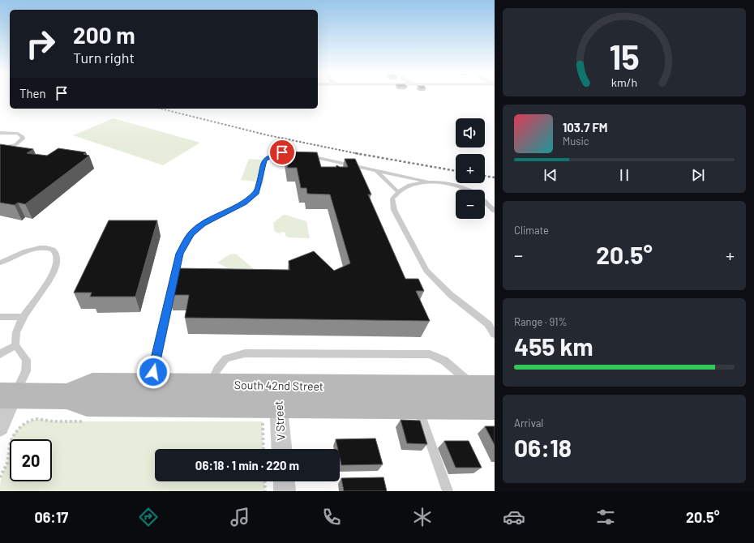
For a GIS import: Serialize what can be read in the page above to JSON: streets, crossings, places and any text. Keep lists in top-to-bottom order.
{
  "streets": {
    "street": ["South 42nd Street", "V Street"]
  },
  "crossings": [
    ["South 42nd Street", "V Street"]
  ],
  "page": {
    "turn": ["200 m", "Turn right"],
    "then": "Then",
    "song": ["103.7 FM", "Music"],
    "map_buttons": ["+", "−"],
    "tile": [
      "Climate",
      ["Range · 91%", "455 km"],
      ["Arrival", "06:18"]
    ],
    "heat": ["−", "20.5°", "+"],
    "limit": "20",
    "trip": "06:18 · 1 min · 220 m",
    "tabs": ["06:17", "20.5°"],
    "gauge": ["15", "km/h"]
  }
}
